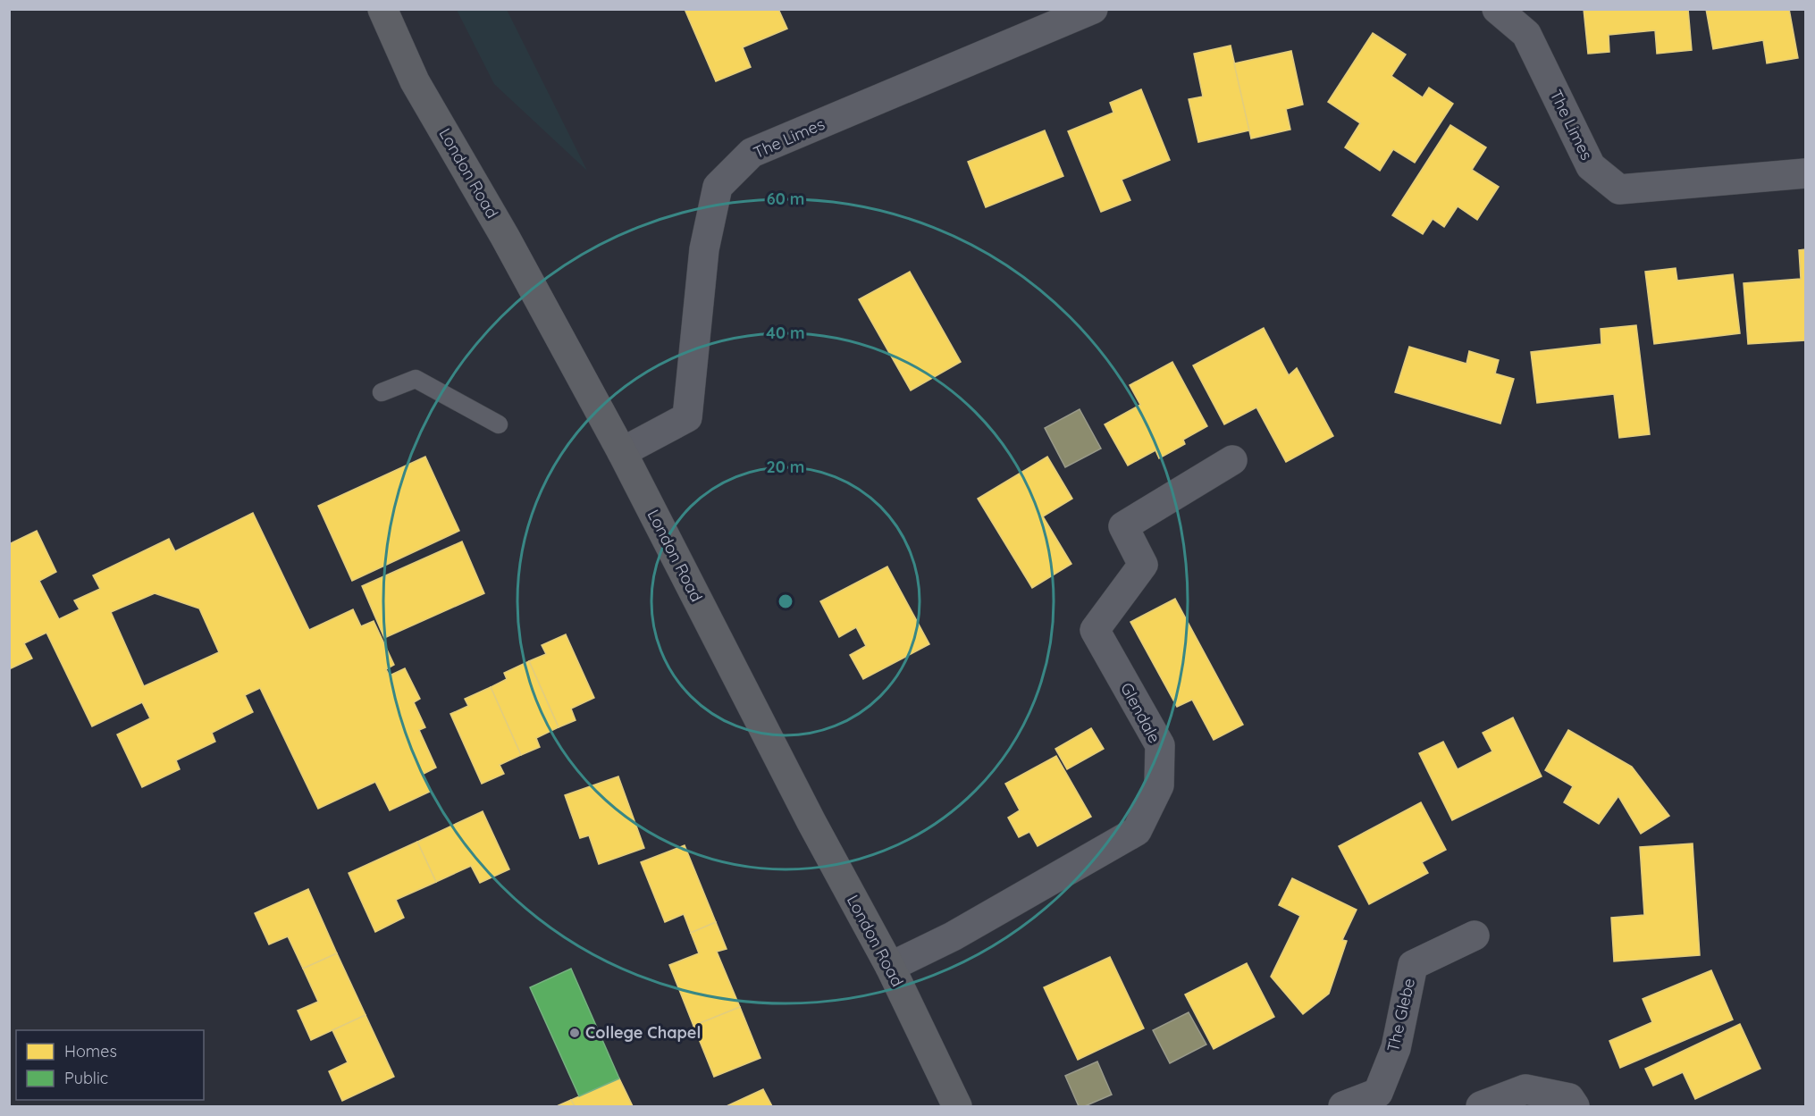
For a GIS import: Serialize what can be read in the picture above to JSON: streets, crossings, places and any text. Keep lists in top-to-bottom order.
{
  "streets": {
    "highway": ["London Road"],
    "street": ["The Limes", "Glendale", "The Glebe"]
  },
  "crossings": [
    ["The Limes", "London Road"],
    ["London Road", "Glendale"]
  ],
  "places": ["College Chapel"],
  "legend": ["Homes", "Public"],
  "rings": ["60 m", "40 m", "20 m"]
}
